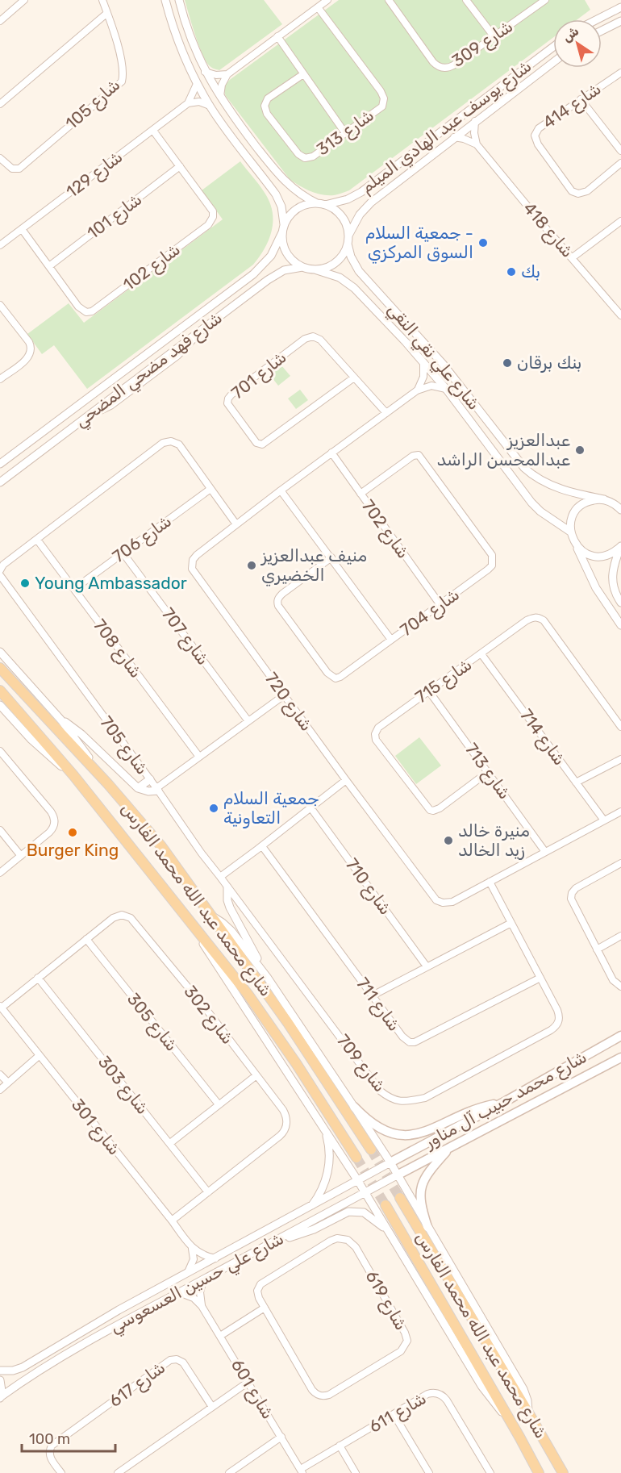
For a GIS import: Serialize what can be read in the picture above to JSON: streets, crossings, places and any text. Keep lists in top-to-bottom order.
{
  "streets": {
    "main road": ["شارع محمد عبد الله محمد الفارس", "شارع محمد حبيب آل مناور"],
    "street": [
      "شارع 309",
      "شارع 105",
      "شارع 414",
      "شارع يوسف عبد الهادي الميلم",
      "شارع 313",
      "شارع 129",
      "شارع 101",
      "شارع 418",
      "شارع 102",
      "شارع علي نقي النقي",
      "شارع فهد مضحي المضحي",
      "شارع 701",
      "شارع 702",
      "شارع 706",
      "شارع 704",
      "شارع 707",
      "شارع 708",
      "شارع 715",
      "شارع 720",
      "شارع 714",
      "شارع 705",
      "شارع 713",
      "شارع 710",
      "شارع 711",
      "شارع 302",
      "شارع 305",
      "شارع 709",
      "شارع 303",
      "شارع 301",
      "شارع علي حسين العسعوسي",
      "شارع 619",
      "شارع 617",
      "شارع 601",
      "شارع 611"
    ]
  },
  "crossings": [
    ["شارع يوسف عبد الهادي الميلم", "شارع علي نقي النقي"],
    ["شارع يوسف عبد الهادي الميلم", "شارع فهد مضحي المضحي"],
    ["شارع 129", "شارع 102"],
    ["شارع 101", "شارع 102"],
    ["شارع علي نقي النقي", "شارع فهد مضحي المضحي"],
    ["شارع علي نقي النقي", "شارع 720"],
    ["شارع 701", "شارع 720"],
    ["شارع 702", "شارع 704"],
    ["شارع 702", "شارع 720"],
    ["شارع 706", "شارع 707"],
    ["شارع 706", "شارع 708"],
    ["شارع 707", "شارع 705"],
    ["شارع 708", "شارع 705"],
    ["شارع 715", "شارع 714"],
    ["شارع 715", "شارع 713"],
    ["شارع 720", "شارع 714"],
    ["شارع 720", "شارع 705"],
    ["شارع 720", "شارع 713"],
    ["شارع 720", "شارع 709"],
    ["شارع 705", "شارع 709"],
    ["شارع 711", "شارع 709"],
    ["شارع 302", "شارع 305"],
    ["شارع 302", "شارع 303"],
    ["شارع 302", "شارع 301"],
    ["شارع محمد حبيب آل مناور", "شارع علي حسين العسعوسي"],
    ["شارع علي حسين العسعوسي", "شارع 601"],
    ["شارع 601", "شارع 611"]
  ],
  "places": [
    "جمعية السلام - السوق المركزي",
    "بك",
    "بنك برقان",
    "عبدالعزيز عبدالمحسن الراشد",
    "منيف عبدالعزيز الخضيري",
    "Young Ambassador",
    "جمعية السلام التعاونية",
    "Burger King",
    "منيرة خالد زيد الخالد"
  ],
  "scale_bar": "100 m",
  "north": "top left"
}
